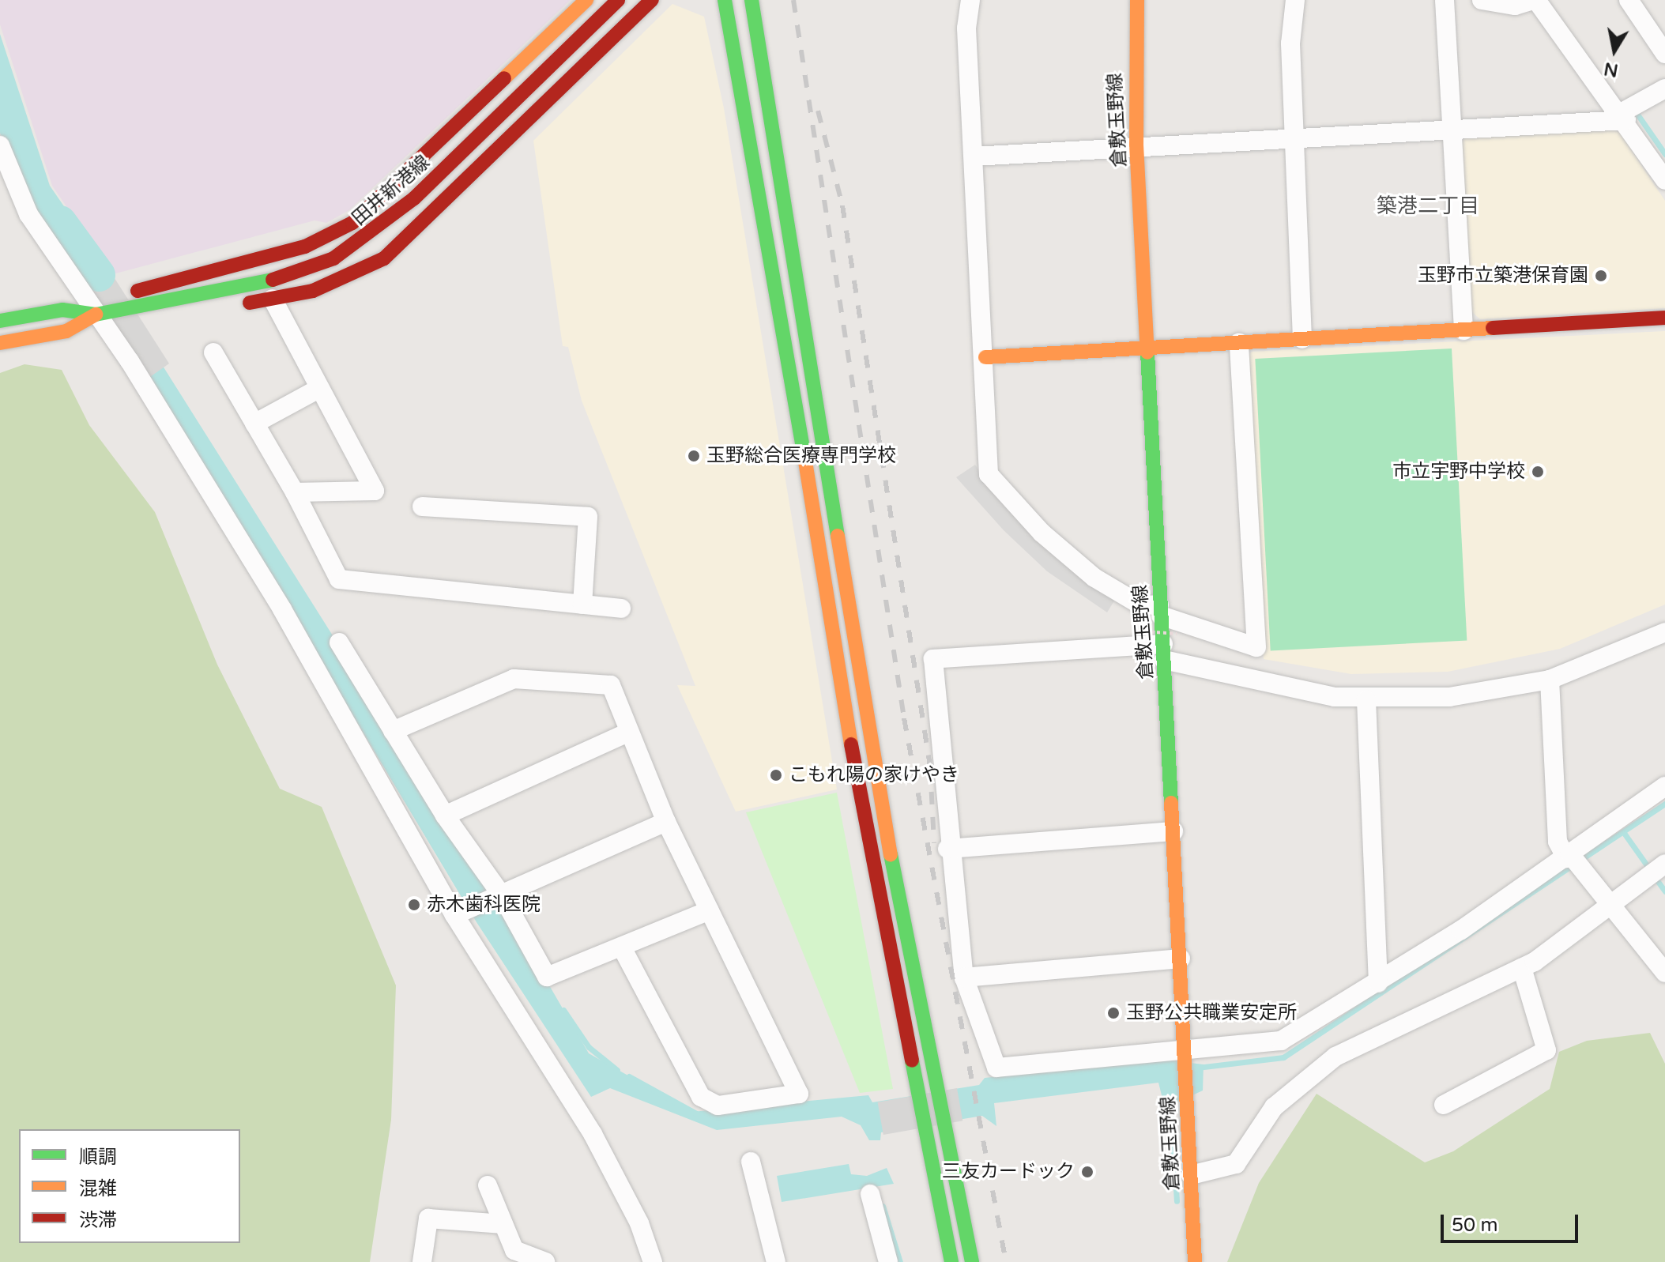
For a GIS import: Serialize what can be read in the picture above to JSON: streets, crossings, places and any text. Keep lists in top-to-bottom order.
{
  "streets": {
    "main road": ["倉敷玉野線", "田井新港線"]
  },
  "districts": ["築港二丁目"],
  "places": [
    "玉野市立築港保育園",
    "玉野総合医療専門学校",
    "市立宇野中学校",
    "こもれ陽の家けやき",
    "赤木歯科医院",
    "玉野公共職業安定所",
    "三友カードック"
  ],
  "legend": ["順調", "混雑", "渋滞"],
  "scale_bar": "50 m",
  "north": "bottom"
}
